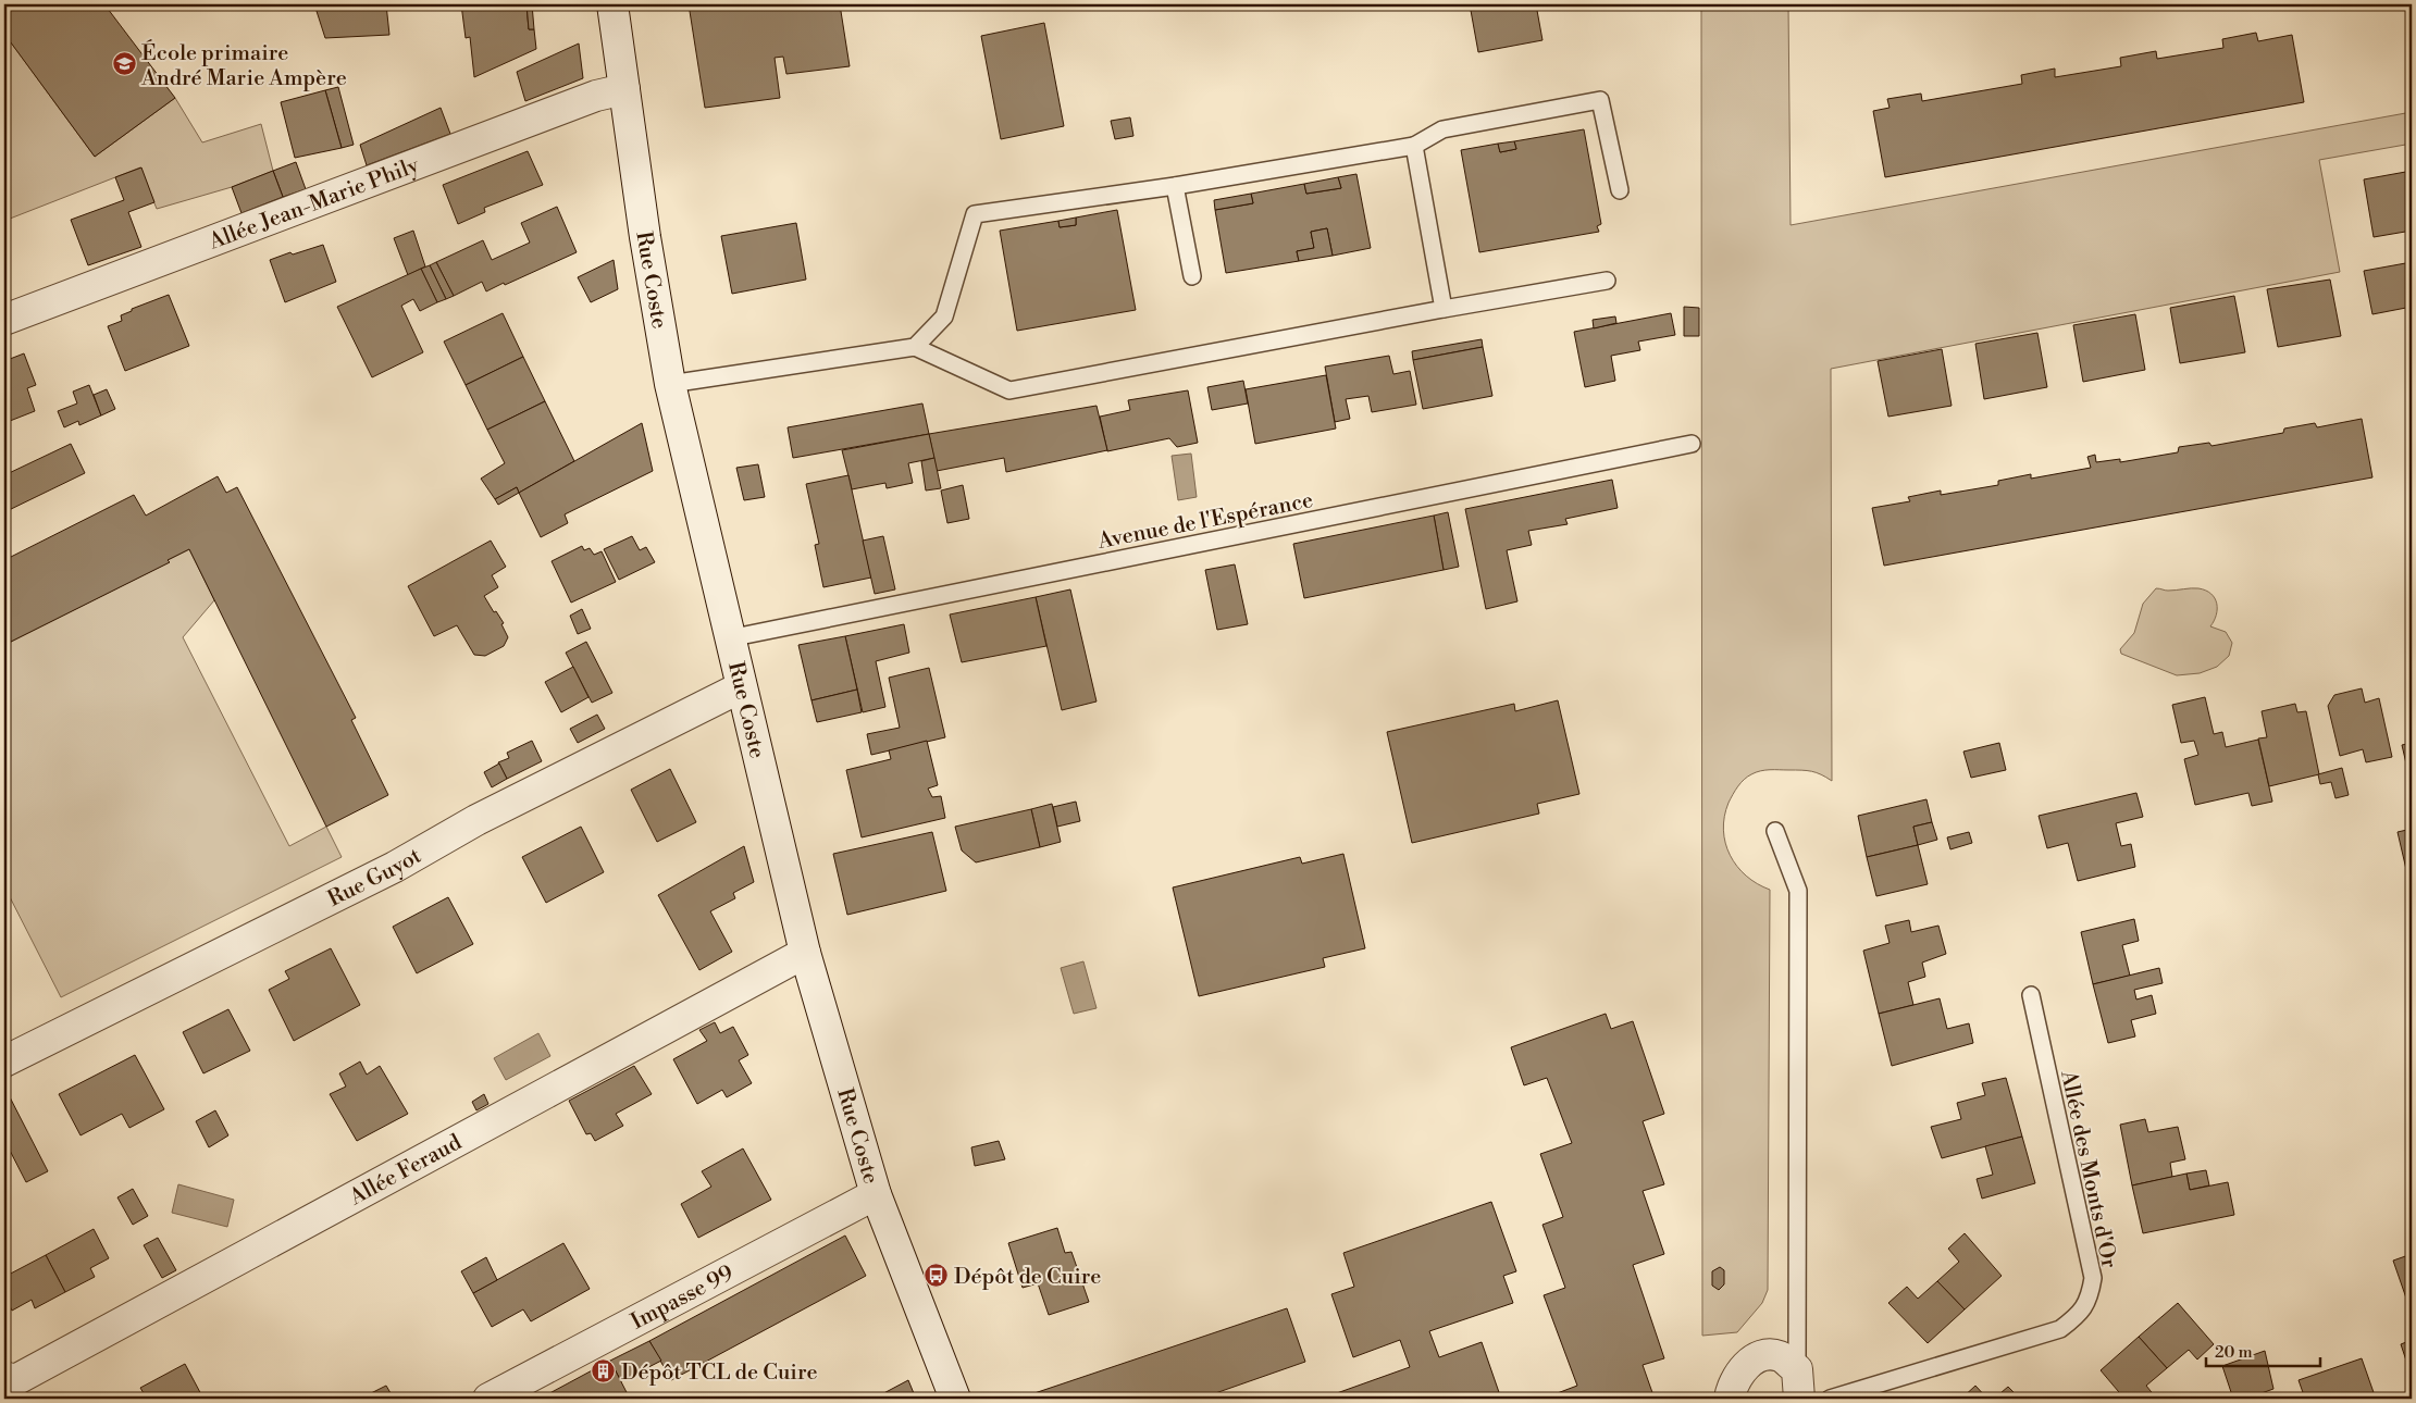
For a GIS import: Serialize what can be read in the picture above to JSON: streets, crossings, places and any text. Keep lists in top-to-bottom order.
{
  "streets": {
    "street": [
      "Allée Jean-Marie Phily",
      "Rue Coste",
      "Rue Guyot",
      "Allée Feraud",
      "Impasse 99"
    ],
    "lane": ["Avenue de l'Espérance", "Allée des Monts d'Or"]
  },
  "crossings": [
    ["Allée Jean-Marie Phily", "Rue Coste"],
    ["Rue Coste", "Avenue de l'Espérance"],
    ["Rue Coste", "Rue Guyot"],
    ["Rue Coste", "Allée Feraud"],
    ["Rue Coste", "Impasse 99"]
  ],
  "places": {
    "school or university": ["École primaire André Marie Ampère"],
    "bus stop": ["Dépôt de Cuire"],
    "building": ["Dépôt TCL de Cuire"]
  },
  "scale_bar": "20 m"
}
